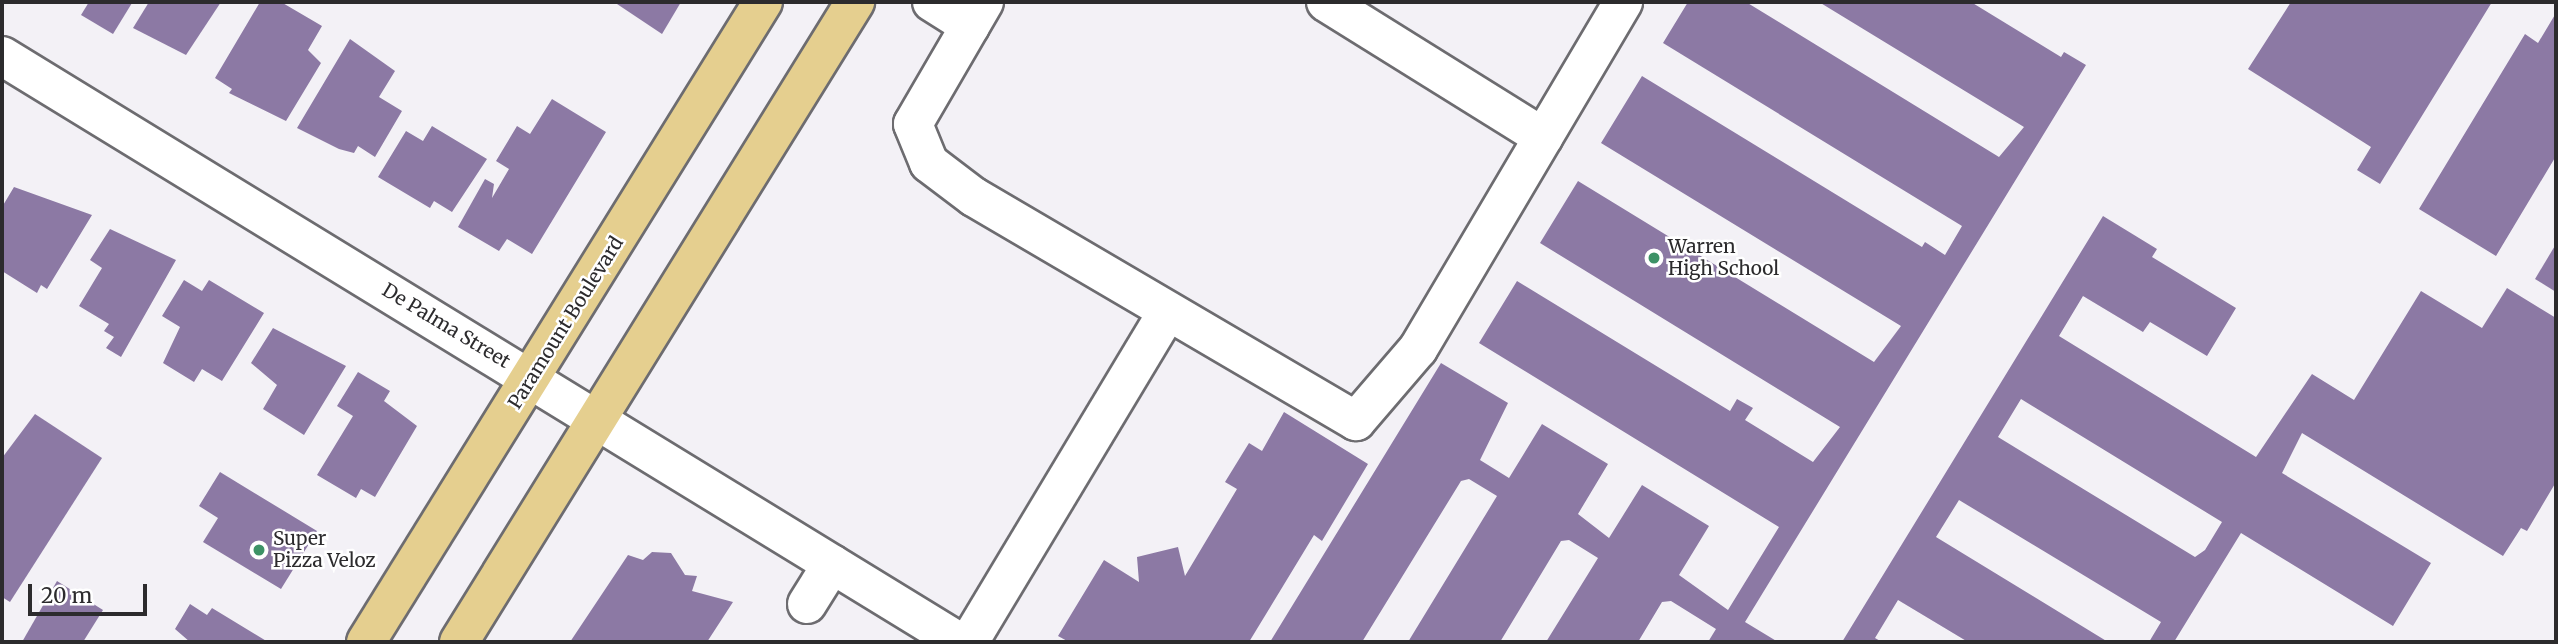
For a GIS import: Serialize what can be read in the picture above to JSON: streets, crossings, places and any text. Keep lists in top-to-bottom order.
{
  "streets": {
    "main road": ["Paramount Boulevard"],
    "street": ["De Palma Street"]
  },
  "crossings": [
    ["Paramount Boulevard", "De Palma Street"]
  ],
  "places": ["Warren High School", "Super Pizza Veloz"],
  "scale_bar": "20 m"
}
